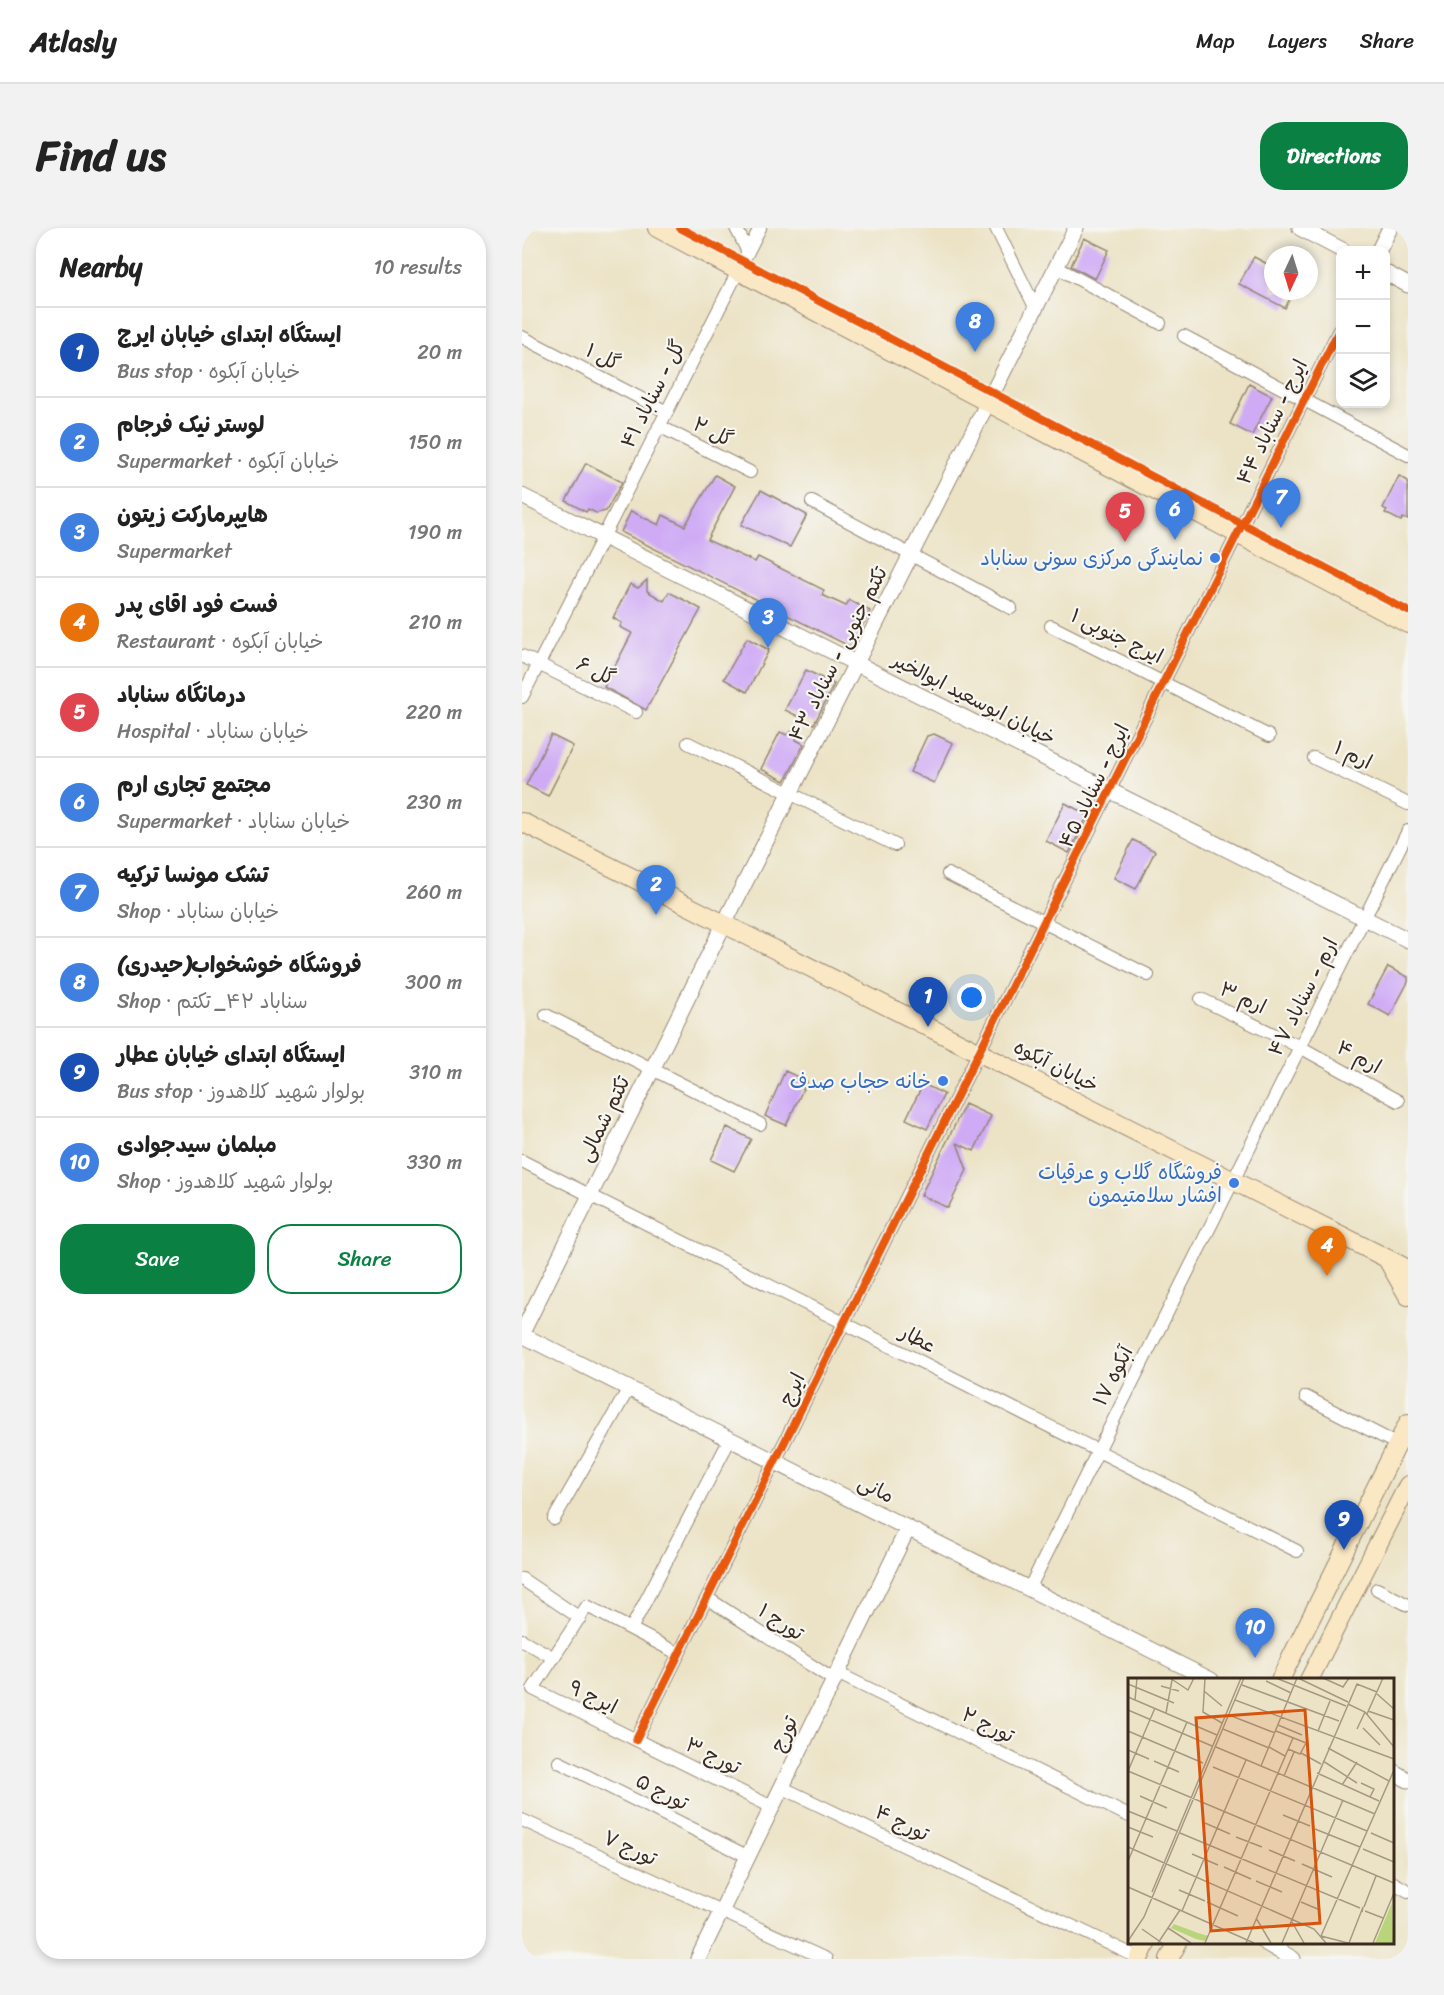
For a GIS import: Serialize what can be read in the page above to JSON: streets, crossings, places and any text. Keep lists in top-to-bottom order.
{
  "streets": {
    "main road": ["خیابان آبکوه"],
    "street": [
      "گل ۱",
      "گل - سناباد ۴۱",
      "ایرج - سناباد ۴۴",
      "گل ۲",
      "ایرج جنوبی ۱",
      "تکتم جنوبی - سناباد ۴۳",
      "گل ۶",
      "خیابان ابوسعید ابوالخیر",
      "ارم ۱",
      "ایرج - سناباد ۴۵",
      "ارم - سناباد ۴۷",
      "ارم ۳",
      "ارم ۴",
      "تکتم شمالی",
      "عطار",
      "آبکوه ۱۷",
      "ایرج",
      "مانی",
      "تورج ۱",
      "ایرج ۹",
      "تورج ۲",
      "تورج",
      "تورج ۳",
      "تورج ۵",
      "تورج ۴",
      "تورج ۷"
    ]
  },
  "crossings": [
    ["گل ۱", "گل - سناباد ۴۱"],
    ["گل - سناباد ۴۱", "گل ۲"],
    ["گل - سناباد ۴۱", "گل ۶"],
    ["گل - سناباد ۴۱", "خیابان ابوسعید ابوالخیر"],
    ["ایرج - سناباد ۴۴", "ایرج - سناباد ۴۵"],
    ["ایرج جنوبی ۱", "ایرج - سناباد ۴۵"],
    ["تکتم جنوبی - سناباد ۴۳", "خیابان ابوسعید ابوالخیر"],
    ["تکتم جنوبی - سناباد ۴۳", "خیابان آبکوه"],
    ["تکتم جنوبی - سناباد ۴۳", "تکتم شمالی"],
    ["خیابان ابوسعید ابوالخیر", "ایرج - سناباد ۴۵"],
    ["خیابان ابوسعید ابوالخیر", "ارم - سناباد ۴۷"],
    ["ایرج - سناباد ۴۵", "خیابان آبکوه"],
    ["ایرج - سناباد ۴۵", "ایرج"],
    ["ارم - سناباد ۴۷", "ارم ۳"],
    ["ارم - سناباد ۴۷", "ارم ۴"],
    ["ارم - سناباد ۴۷", "خیابان آبکوه"],
    ["ارم - سناباد ۴۷", "آبکوه ۱۷"],
    ["ارم ۳", "ارم ۴"],
    ["خیابان آبکوه", "تکتم شمالی"],
    ["خیابان آبکوه", "آبکوه ۱۷"],
    ["خیابان آبکوه", "ایرج"],
    ["تکتم شمالی", "عطار"],
    ["تکتم شمالی", "مانی"],
    ["عطار", "آبکوه ۱۷"],
    ["عطار", "ایرج"],
    ["آبکوه ۱۷", "مانی"],
    ["ایرج", "مانی"],
    ["ایرج", "تورج ۱"],
    ["ایرج", "ایرج ۹"],
    ["ایرج", "تورج ۳"],
    ["مانی", "تورج"],
    ["تورج ۱", "تورج ۲"],
    ["تورج ۱", "تورج"],
    ["ایرج ۹", "تورج ۳"],
    ["تورج ۲", "تورج"],
    ["تورج", "تورج ۳"],
    ["تورج", "تورج ۵"],
    ["تورج", "تورج ۴"],
    ["تورج", "تورج ۷"]
  ],
  "places": ["نمایندگی مرکزی سونی سناباد", "خانه حجاب صدف", "فروشگاه گلاب و عرقیات افشار سلامتیمون"],
  "north": "bottom",
  "page": {
    "header": "Atlasly",
    "nav": ["Map", "Layers", "Share"],
    "title": "Find us",
    "buttons": [
      "Directions",
      ["Save", "Share"]
    ],
    "heading": ["Nearby", "10 results"],
    "map_buttons": ["+", "−"],
    "pins": [
      "8",
      "7",
      "6",
      "5",
      "3",
      "2",
      "1",
      "4",
      "9",
      "10"
    ],
    "list": [
      {
        "mark": "1",
        "name": "ایستگاه ابتدای خیابان ایرج",
        "note": "Bus stop · خیابان آبکوه",
        "value": "20 m"
      },
      {
        "mark": "2",
        "name": "لوستر نیک فرجام",
        "note": "Supermarket · خیابان آبکوه",
        "value": "150 m"
      },
      {
        "mark": "3",
        "name": "هایپرمارکت زیتون",
        "note": "Supermarket",
        "value": "190 m"
      },
      {
        "mark": "4",
        "name": "فست فود اقای پدر",
        "note": "Restaurant · خیابان آبکوه",
        "value": "210 m"
      },
      {
        "mark": "5",
        "name": "درمانگاه سناباد",
        "note": "Hospital · خیابان سناباد",
        "value": "220 m"
      },
      {
        "mark": "6",
        "name": "مجتمع تجاری ارم",
        "note": "Supermarket · خیابان سناباد",
        "value": "230 m"
      },
      {
        "mark": "7",
        "name": "تشک مونسا ترکیه",
        "note": "Shop · خیابان سناباد",
        "value": "260 m"
      },
      {
        "mark": "8",
        "name": "فروشگاه خوشخواب(حیدری)",
        "note": "Shop · سناباد ۴۲_ تکتم",
        "value": "300 m"
      },
      {
        "mark": "9",
        "name": "ایستگاه ابتدای خیابان عطار",
        "note": "Bus stop · بولوار شهید کلاهدوز",
        "value": "310 m"
      },
      {
        "mark": "10",
        "name": "مبلمان سیدجوادی",
        "note": "Shop · بولوار شهید کلاهدوز",
        "value": "330 m"
      }
    ]
  }
}
